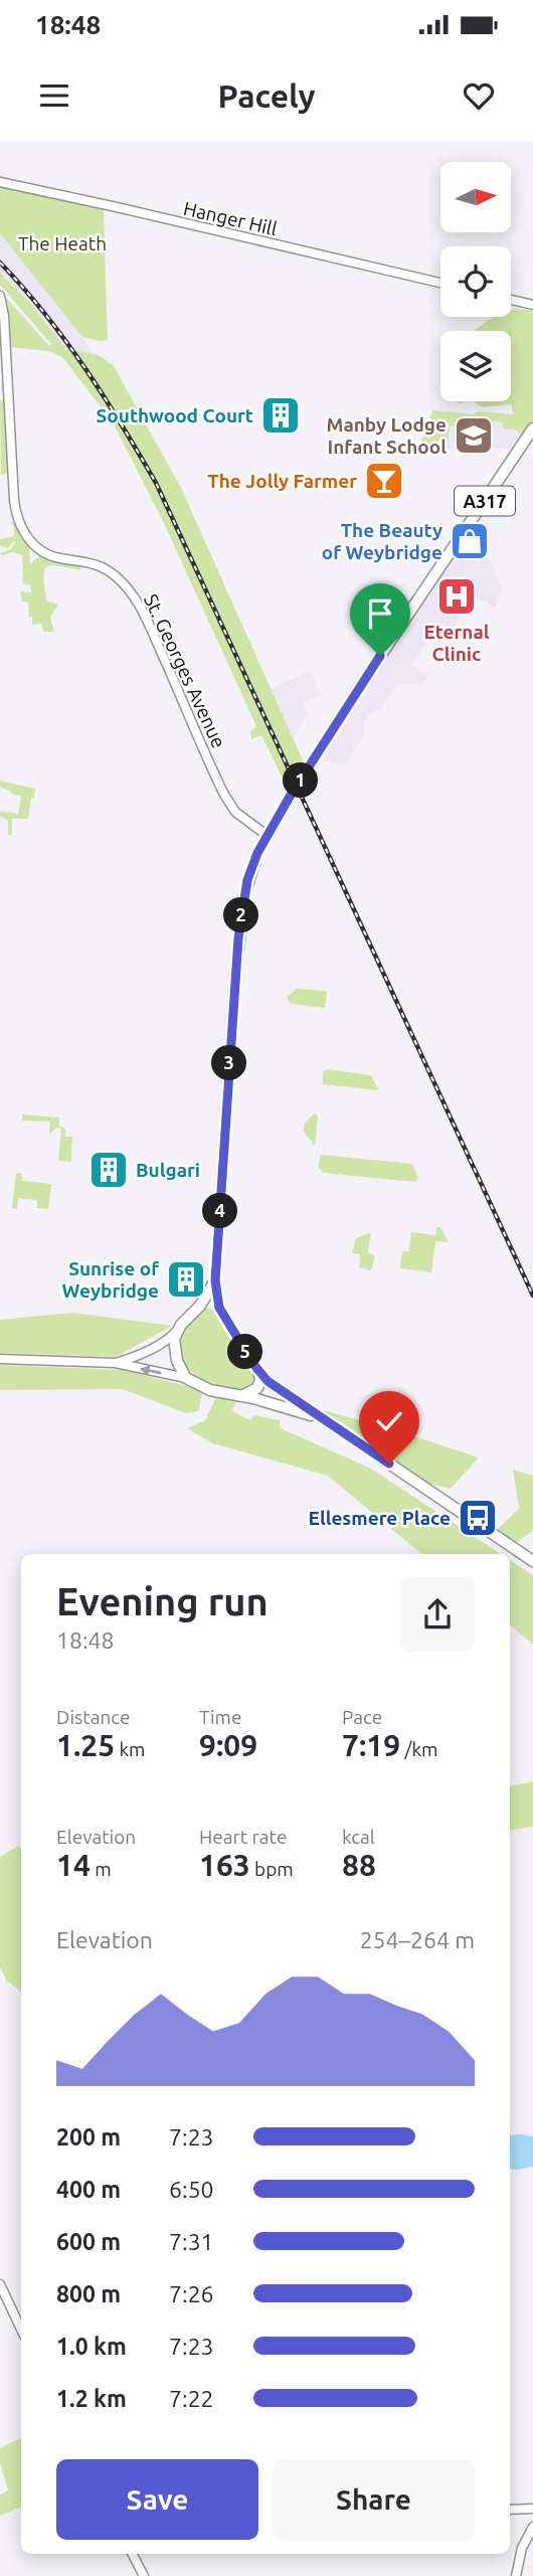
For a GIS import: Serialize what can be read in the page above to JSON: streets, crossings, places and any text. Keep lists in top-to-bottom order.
{
  "streets": {
    "main road": ["Hanger Hill", "A317", "St. Georges Avenue"]
  },
  "crossings": [
    ["A317", "St. Georges Avenue"]
  ],
  "parks": ["The Heath"],
  "places": {
    "building": ["Southwood Court", "Bulgari", "Sunrise of Weybridge"],
    "school or university": ["Manby Lodge Infant School"],
    "bar": ["The Jolly Farmer"],
    "shop": ["The Beauty of Weybridge"],
    "hospital": ["Eternal Clinic"],
    "bus stop": ["Ellesmere Place"]
  },
  "north": "right",
  "page": {
    "status": "18:48",
    "header": "Pacely",
    "pins": [
      "1",
      "2",
      "3",
      "4",
      "5"
    ],
    "heading": ["Evening run", "18:48"],
    "stats": [
      ["Distance", "1.25 km"],
      ["Time", "9:09"],
      ["Pace", "7:19 /km"],
      ["Elevation", "14 m"],
      ["Heart rate", "163 bpm"],
      ["kcal", "88"]
    ],
    "chart": ["Elevation", "254–264 m"],
    "list": [
      {
        "name": "200 m",
        "note": "7:23"
      },
      {
        "name": "400 m",
        "note": "6:50"
      },
      {
        "name": "600 m",
        "note": "7:31"
      },
      {
        "name": "800 m",
        "note": "7:26"
      },
      {
        "name": "1.0 km",
        "note": "7:23"
      },
      {
        "name": "1.2 km",
        "note": "7:22"
      }
    ],
    "buttons": ["Save", "Share"]
  }
}
